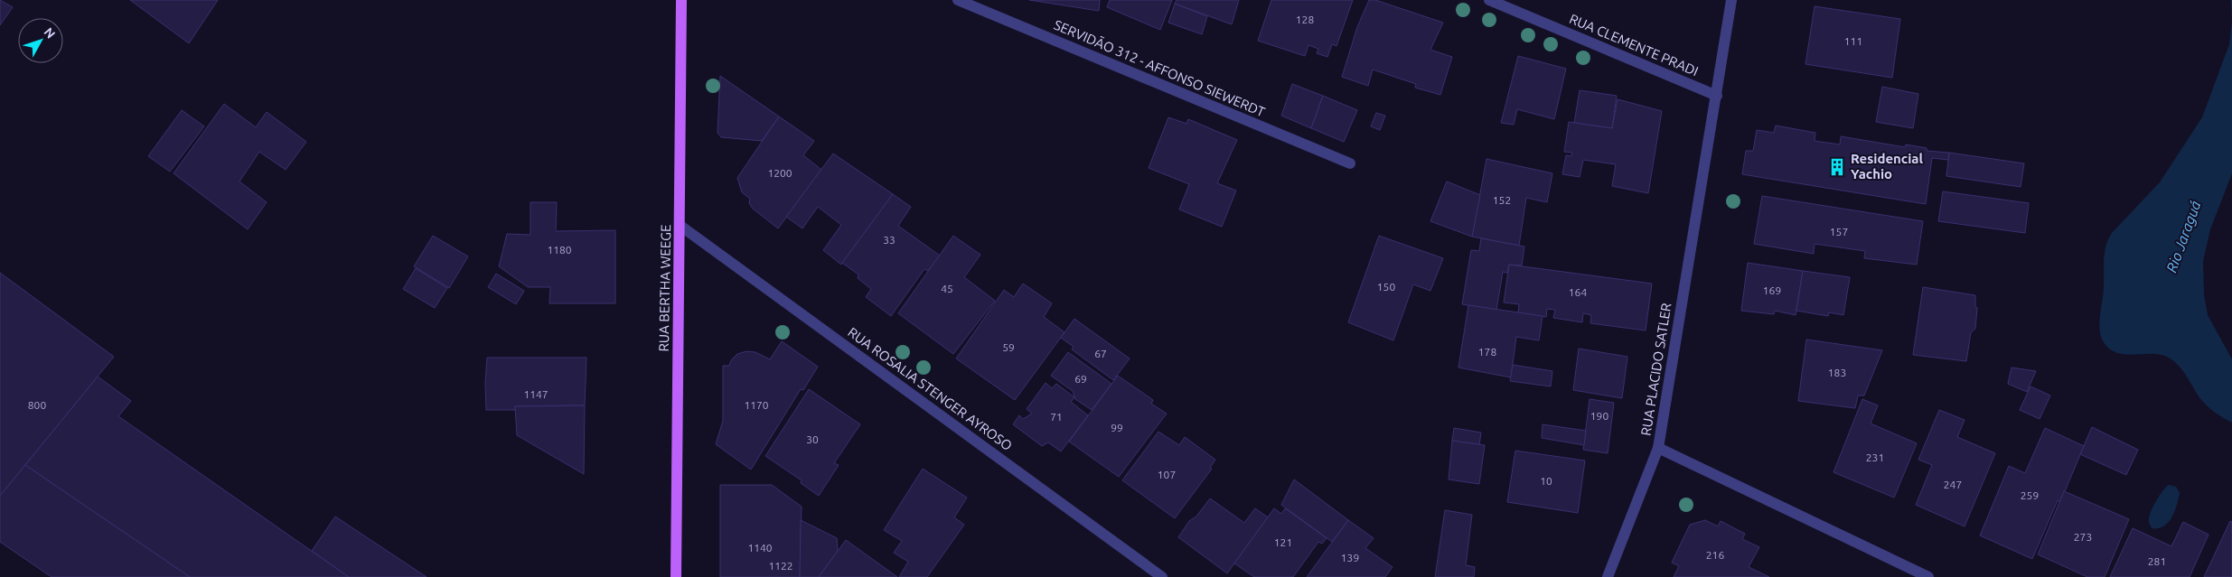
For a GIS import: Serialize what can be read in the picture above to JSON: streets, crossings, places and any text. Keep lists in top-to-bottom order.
{
  "streets": {
    "main road": ["RUA BERTHA WEEGE"],
    "street": [
      "RUA CLEMENTE PRADI",
      "SERVIDÃO 312 - AFFONSO SIEWERDT",
      "RUA PLACIDO SATLER",
      "RUA ROSALIA STENGER AYROSO"
    ]
  },
  "crossings": [
    ["RUA CLEMENTE PRADI", "RUA PLACIDO SATLER"],
    ["RUA BERTHA WEEGE", "RUA ROSALIA STENGER AYROSO"]
  ],
  "water": ["Rio Jaraguá"],
  "places": {
    "building": ["Residencial Yachio"]
  },
  "house_numbers": [
    "128",
    "111",
    "1200",
    "152",
    "157",
    "33",
    "1180",
    "150",
    "45",
    "169",
    "164",
    "59",
    "178",
    "67",
    "183",
    "69",
    "1147",
    "800",
    "1170",
    "190",
    "71",
    "99",
    "30",
    "231",
    "107",
    "10",
    "247",
    "259",
    "273",
    "121",
    "1140",
    "216",
    "139",
    "281",
    "1122"
  ],
  "north": "top right"
}
